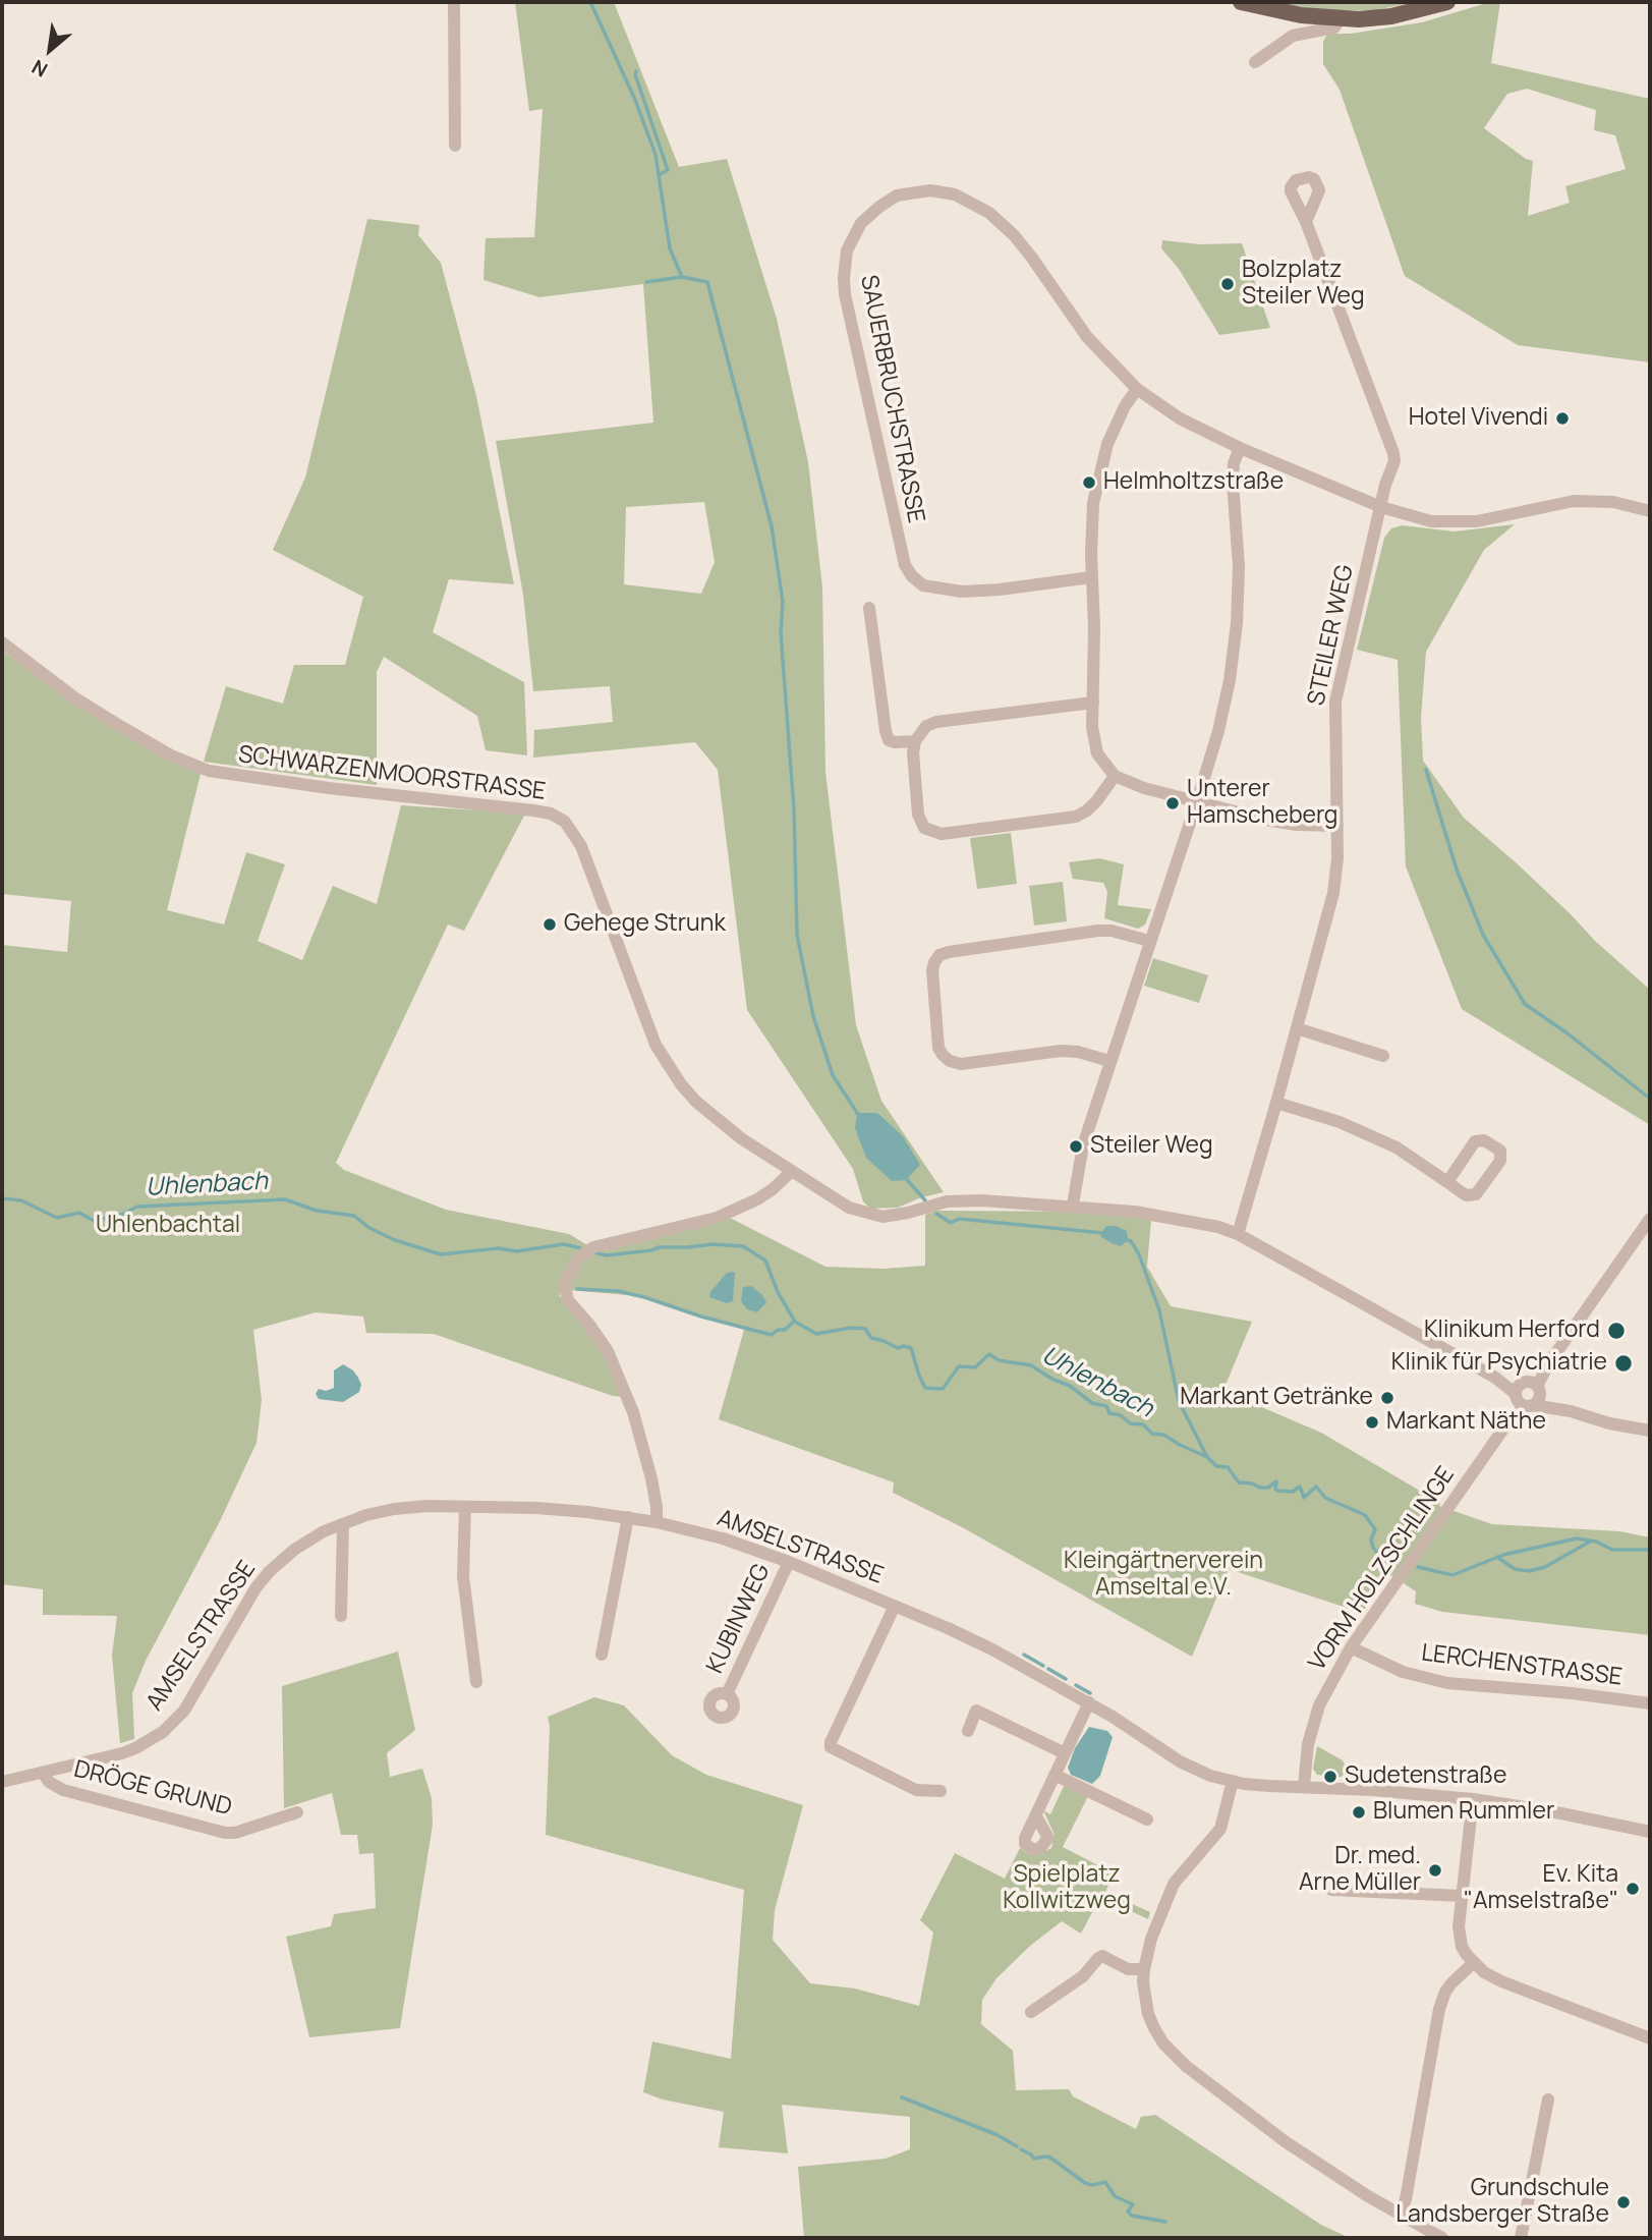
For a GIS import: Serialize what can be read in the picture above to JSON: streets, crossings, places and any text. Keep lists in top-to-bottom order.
{
  "streets": {
    "street": [
      "SAUERBRUCHSTRASSE",
      "STEILER WEG",
      "SCHWARZENMOORSTRASSE",
      "AMSELSTRASSE",
      "VORM HOLZSCHLINGE",
      "KUBINWEG",
      "LERCHENSTRASSE",
      "DRÖGE GRUND"
    ]
  },
  "crossings": [
    ["SAUERBRUCHSTRASSE", "STEILER WEG"],
    ["STEILER WEG", "SCHWARZENMOORSTRASSE"],
    ["SCHWARZENMOORSTRASSE", "VORM HOLZSCHLINGE"],
    ["AMSELSTRASSE", "VORM HOLZSCHLINGE"],
    ["AMSELSTRASSE", "KUBINWEG"],
    ["AMSELSTRASSE", "DRÖGE GRUND"],
    ["VORM HOLZSCHLINGE", "LERCHENSTRASSE"]
  ],
  "water": ["Uhlenbach"],
  "parks": ["Uhlenbachtal", "Kleingärtnerverein Amseltal e.V.", "Spielplatz Kollwitzweg"],
  "places": [
    "Bolzplatz Steiler Weg",
    "Hotel Vivendi",
    "Helmholtzstraße",
    "Unterer Hamscheberg",
    "Gehege Strunk",
    "Steiler Weg",
    "Klinikum Herford",
    "Klinik für Psychiatrie",
    "Markant Getränke",
    "Markant Näthe",
    "Sudetenstraße",
    "Blumen Rummler",
    "Dr. med. Arne Müller",
    "Ev. Kita \"Amselstraße\"",
    "Grundschule Landsberger Straße"
  ],
  "north": "bottom left"
}
